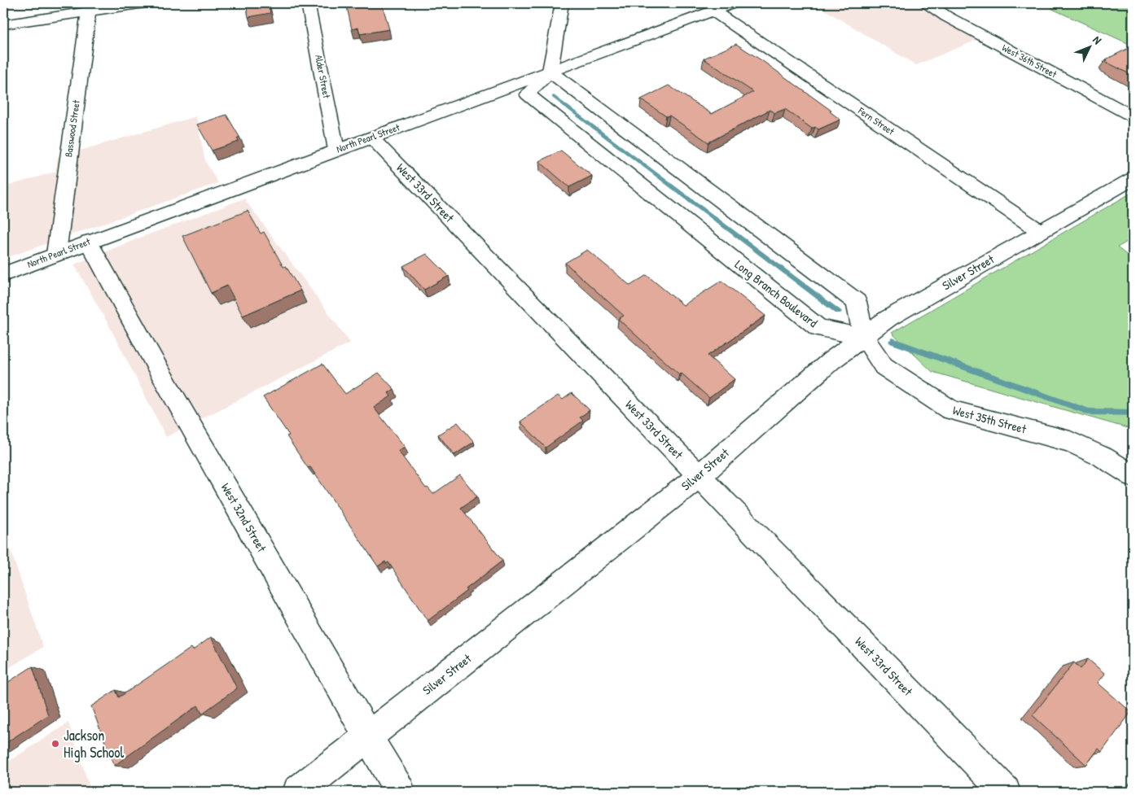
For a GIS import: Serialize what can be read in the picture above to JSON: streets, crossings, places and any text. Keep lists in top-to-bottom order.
{
  "streets": {
    "street": [
      "West 36th Street",
      "Alder Street",
      "Fern Street",
      "Basswood Street",
      "North Pearl Street",
      "West 33rd Street",
      "Silver Street",
      "Long Branch Boulevard",
      "West 35th Street",
      "West 32nd Street"
    ]
  },
  "crossings": [
    ["Alder Street", "North Pearl Street"],
    ["Fern Street", "North Pearl Street"],
    ["Fern Street", "Silver Street"],
    ["Basswood Street", "North Pearl Street"],
    ["North Pearl Street", "West 33rd Street"],
    ["North Pearl Street", "Long Branch Boulevard"],
    ["North Pearl Street", "West 32nd Street"],
    ["West 33rd Street", "Silver Street"],
    ["Silver Street", "Long Branch Boulevard"],
    ["Silver Street", "West 35th Street"],
    ["Silver Street", "West 32nd Street"],
    ["Long Branch Boulevard", "West 35th Street"]
  ],
  "places": ["Jackson High School"],
  "north": "top right"
}
